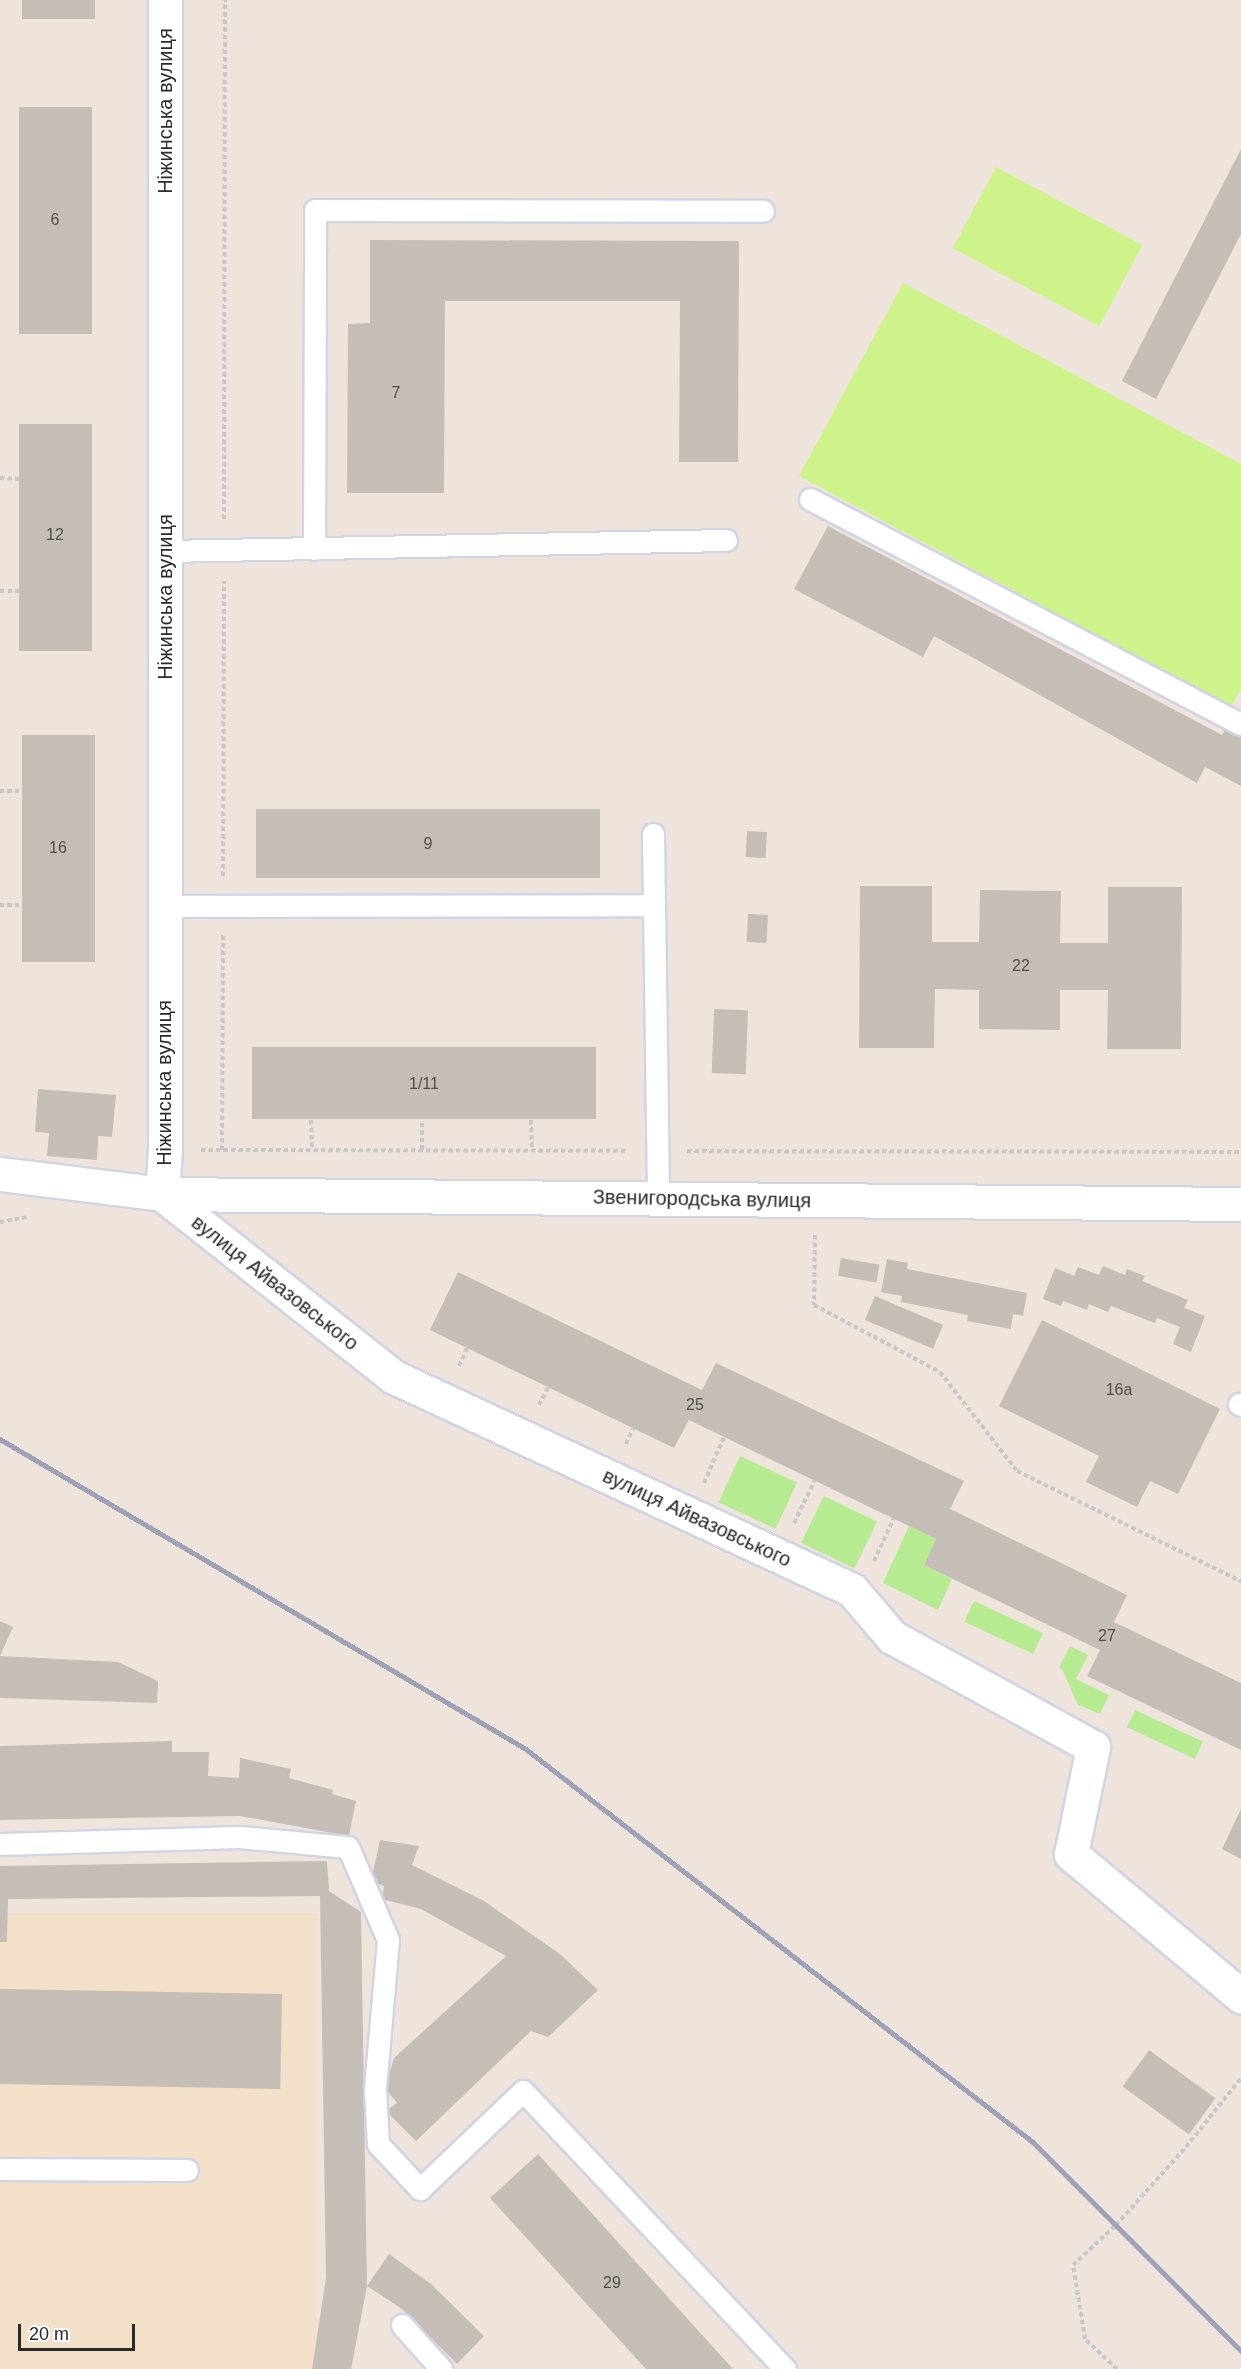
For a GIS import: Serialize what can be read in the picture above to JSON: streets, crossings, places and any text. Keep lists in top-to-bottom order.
{
  "streets": {
    "street": ["Ніжинська вулиця", "Звенигородська вулиця", "вулиця Айвазовського"]
  },
  "crossings": [
    ["Ніжинська вулиця", "Звенигородська вулиця"],
    ["Ніжинська вулиця", "вулиця Айвазовського"],
    ["Звенигородська вулиця", "вулиця Айвазовського"]
  ],
  "house_numbers": [
    "6",
    "7",
    "12",
    "9",
    "16",
    "22",
    "1/11",
    "16а",
    "25",
    "27",
    "29"
  ],
  "scale_bar": "20 m"
}
